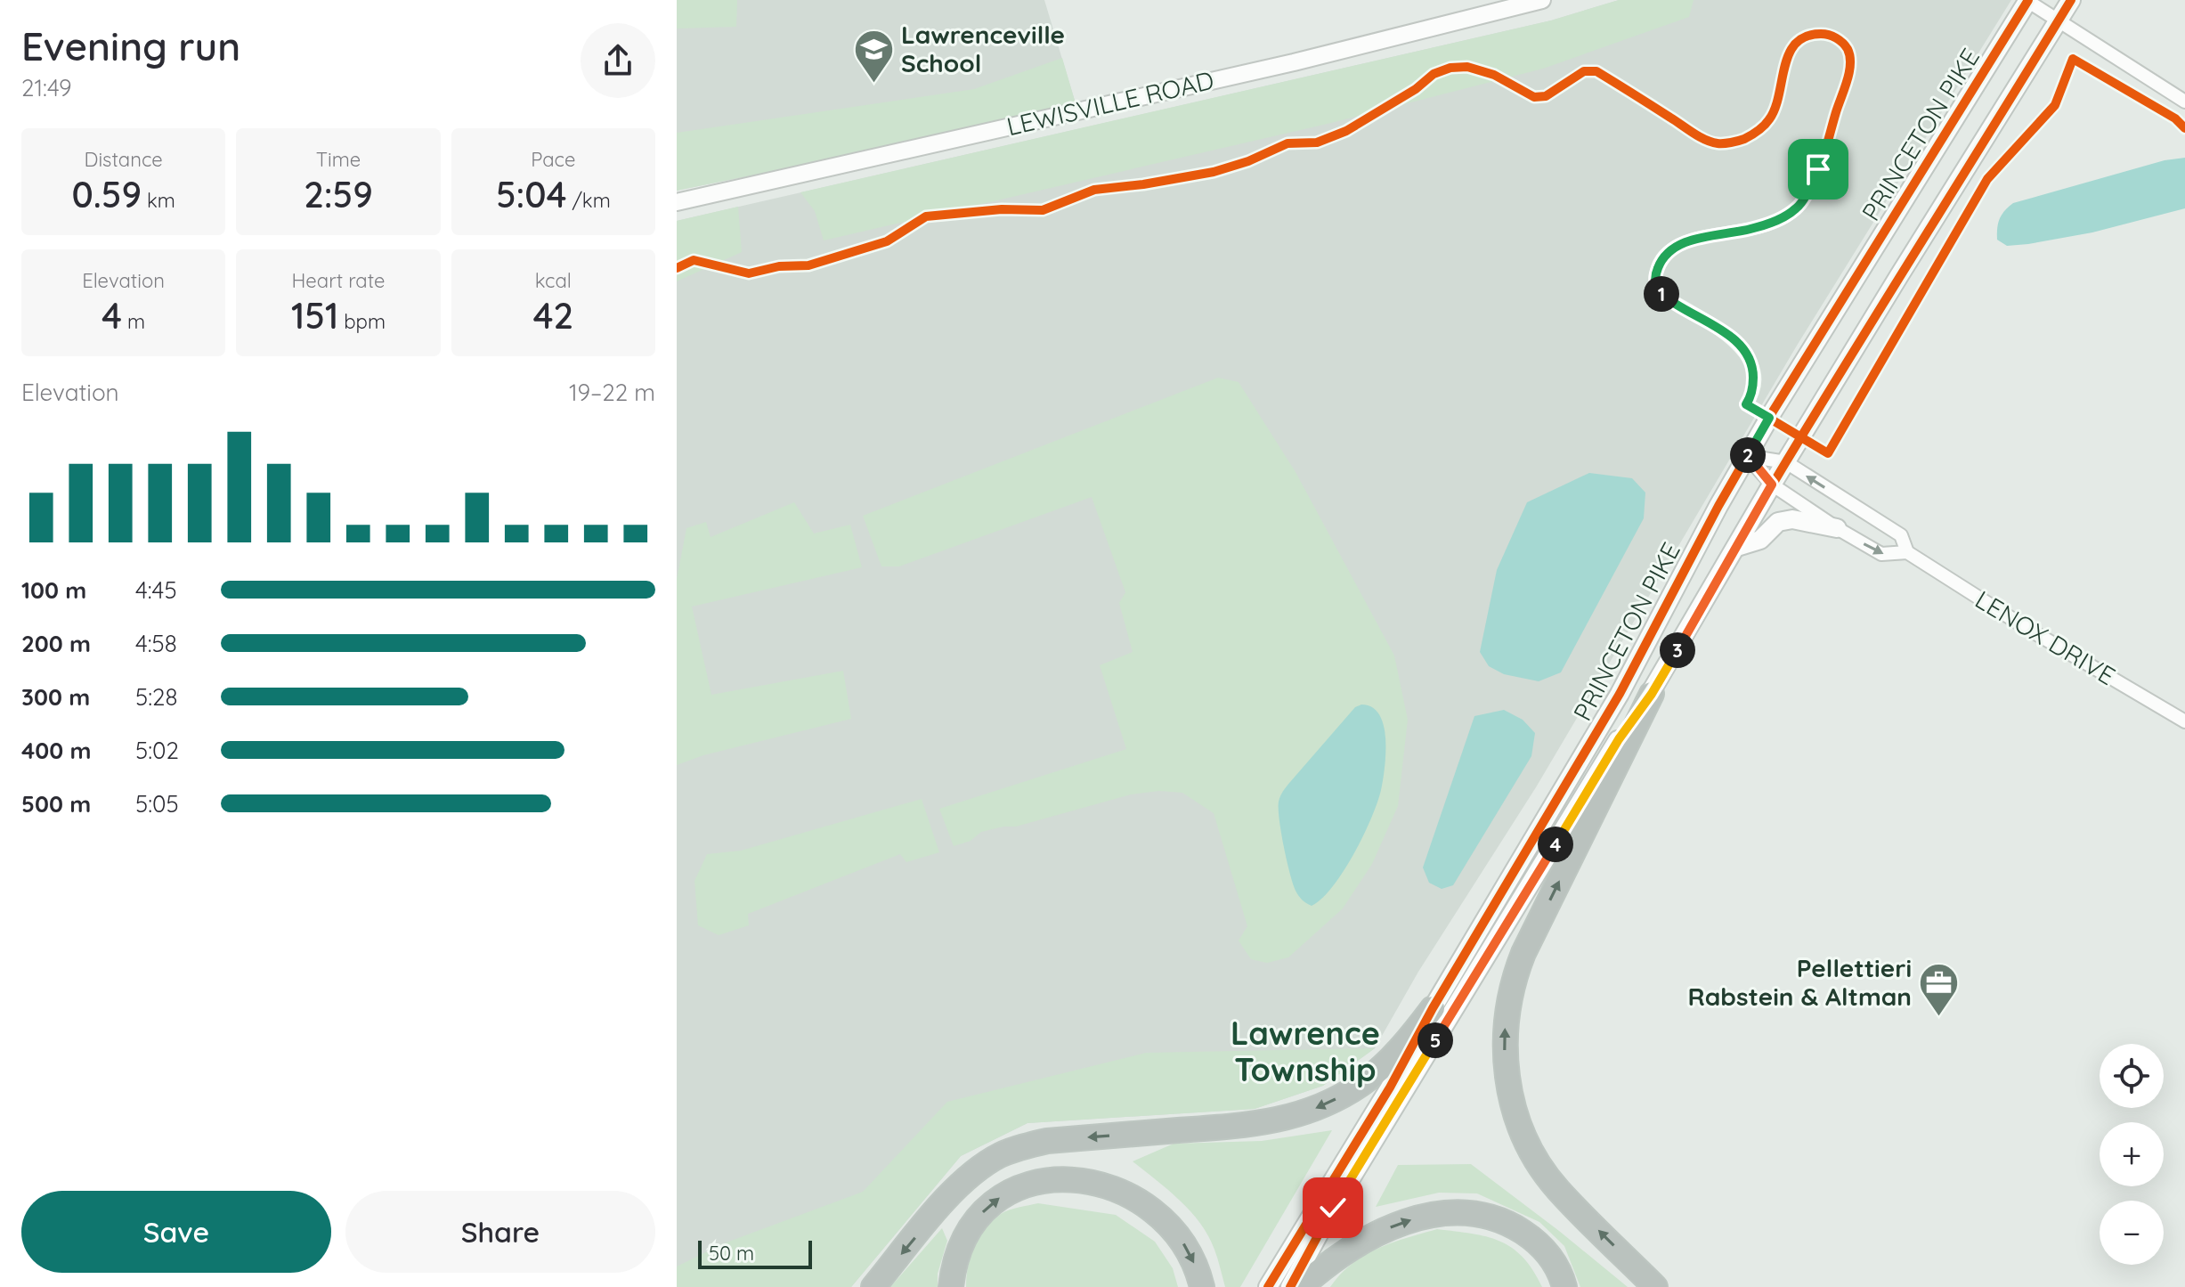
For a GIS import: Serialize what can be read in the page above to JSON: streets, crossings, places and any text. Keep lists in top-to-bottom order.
{
  "streets": {
    "main road": ["PRINCETON PIKE"],
    "street": ["LEWISVILLE ROAD", "LENOX DRIVE"]
  },
  "crossings": [
    ["PRINCETON PIKE", "LENOX DRIVE"]
  ],
  "districts": ["Lawrence Township"],
  "places": {
    "school or university": ["Lawrenceville School"],
    "office": ["Pellettieri Rabstein & Altman"]
  },
  "scale_bar": "50 m",
  "page": {
    "heading": ["Evening run", "21:49"],
    "stats": [
      ["Distance", "0.59 km"],
      ["Time", "2:59"],
      ["Pace", "5:04 /km"],
      ["Elevation", "4 m"],
      ["Heart rate", "151 bpm"],
      ["kcal", "42"]
    ],
    "pins": [
      "1",
      "2",
      "3",
      "4",
      "5"
    ],
    "chart": ["Elevation", "19–22 m"],
    "list": [
      {
        "name": "100 m",
        "note": "4:45"
      },
      {
        "name": "200 m",
        "note": "4:58"
      },
      {
        "name": "300 m",
        "note": "5:28"
      },
      {
        "name": "400 m",
        "note": "5:02"
      },
      {
        "name": "500 m",
        "note": "5:05"
      }
    ],
    "map_buttons": ["+", "−"],
    "buttons": ["Save", "Share"],
    "scale": "50 m"
  }
}
